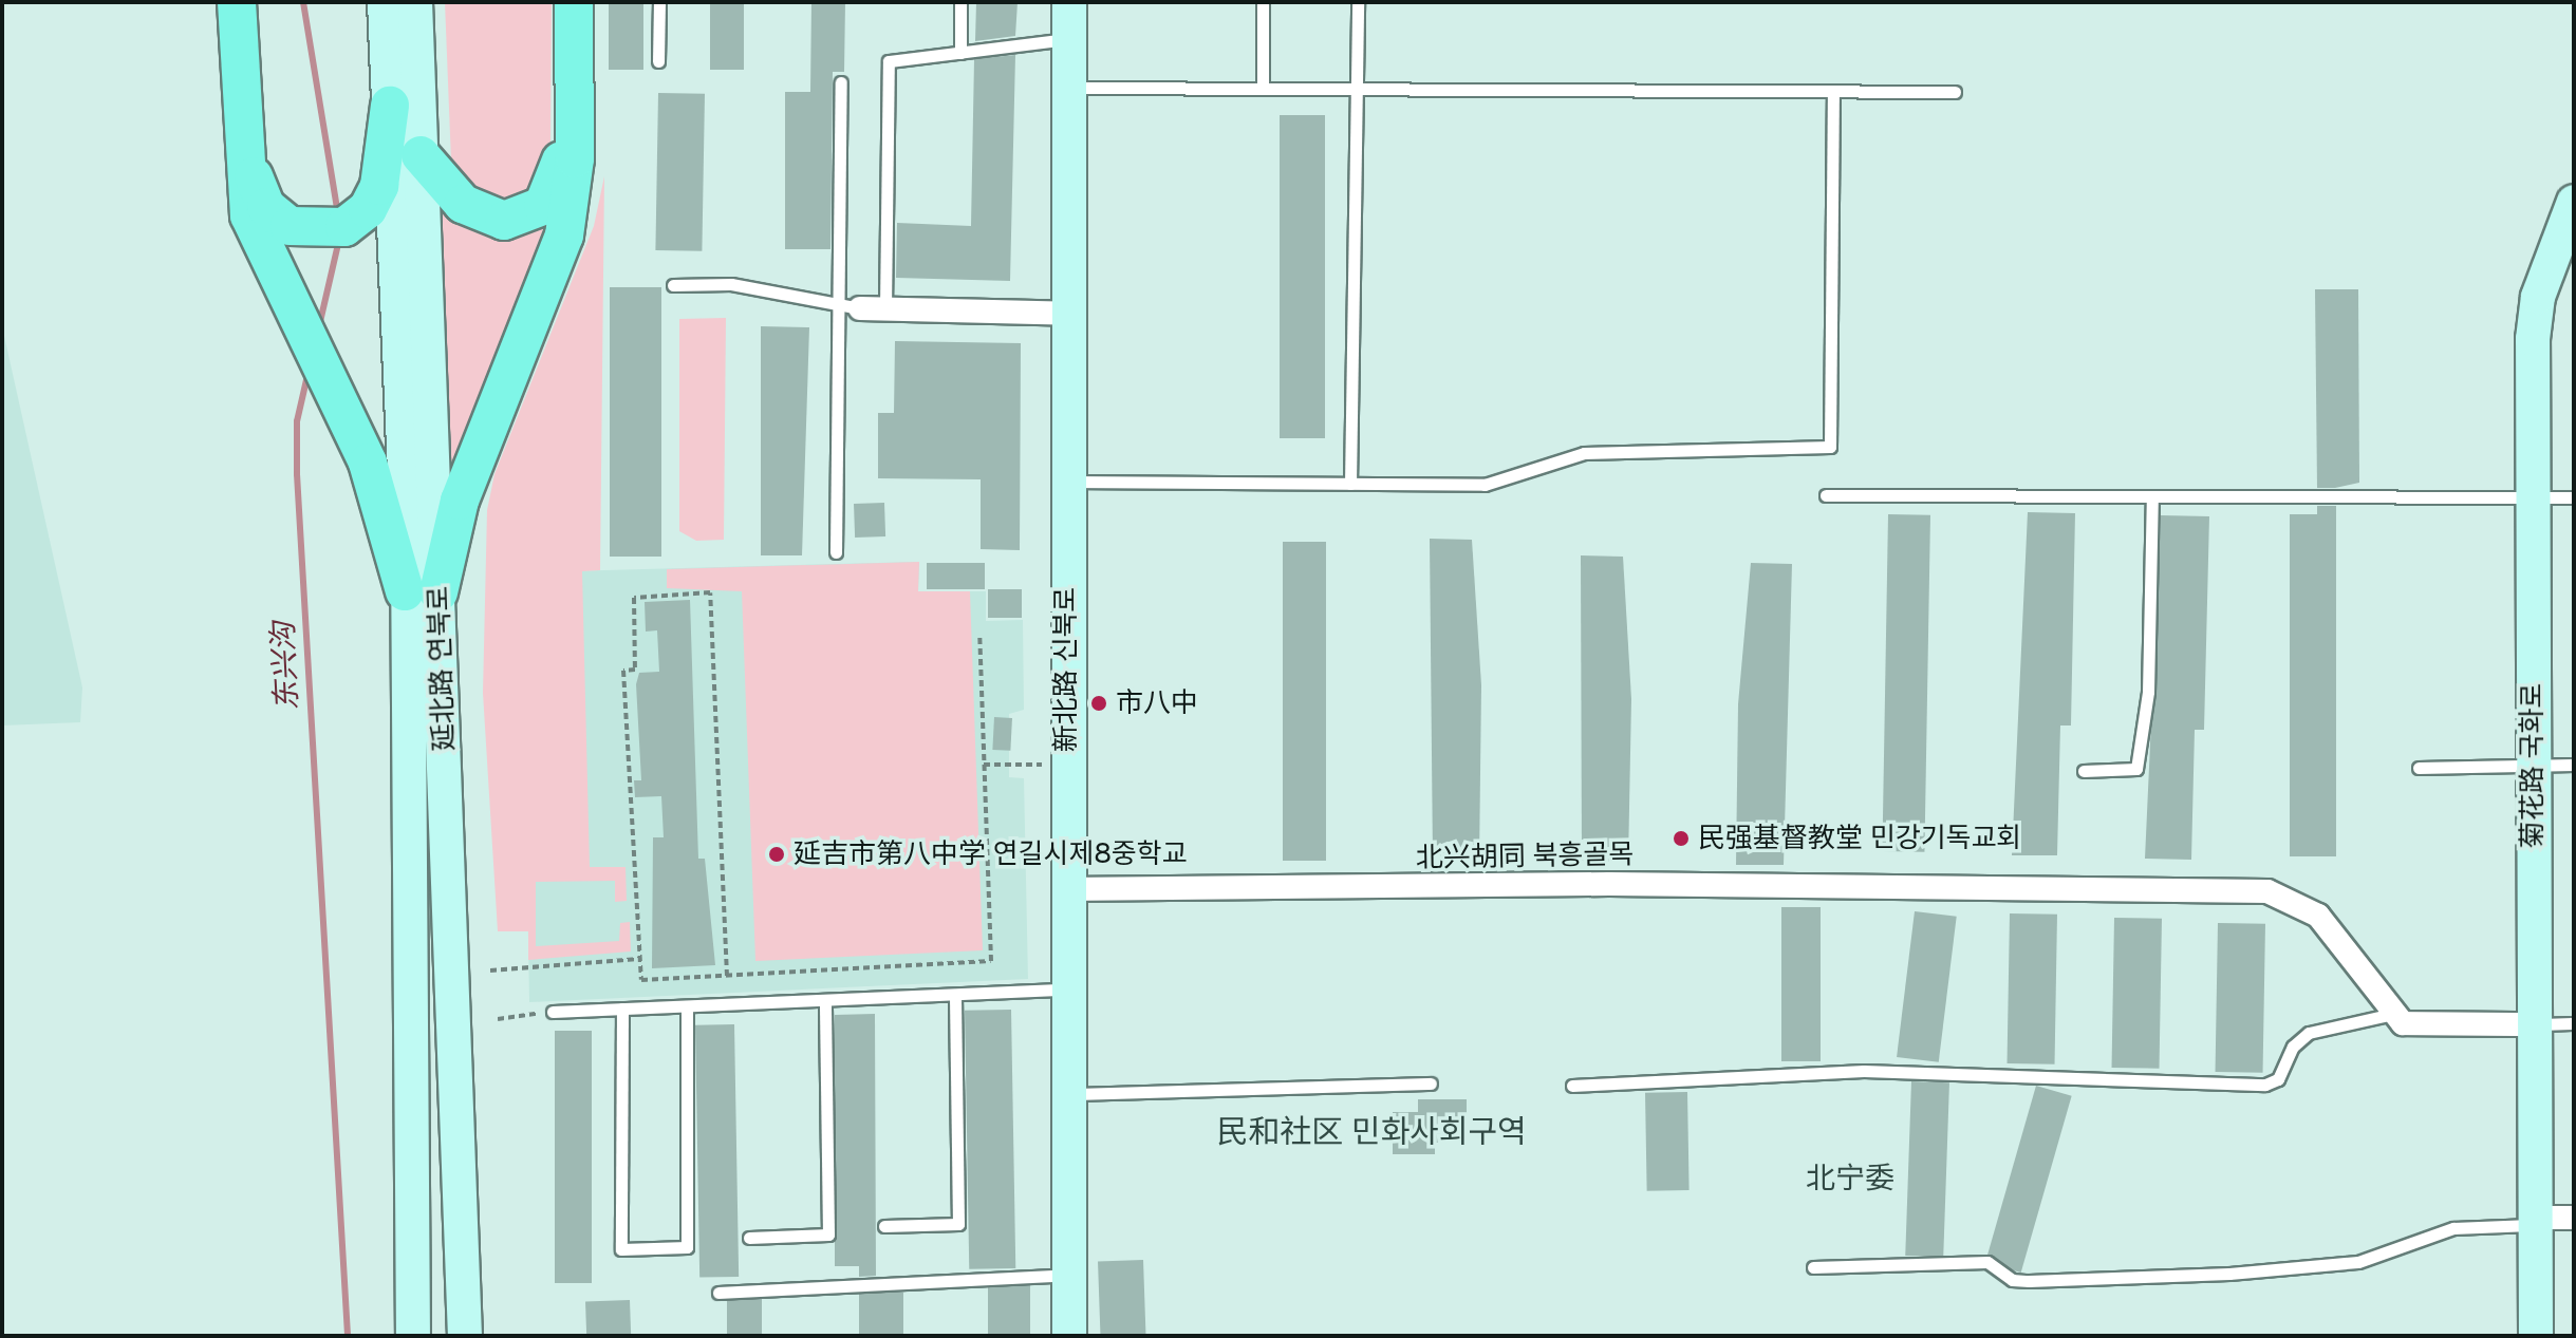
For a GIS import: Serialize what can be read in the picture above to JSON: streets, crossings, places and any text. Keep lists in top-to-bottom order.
{
  "streets": {
    "main road": ["延北路 연북로", "新北路 신북로", "菊花路 국화로"],
    "street": ["北兴胡同 북흥골목"]
  },
  "crossings": [
    ["新北路 신북로", "北兴胡同 북흥골목"]
  ],
  "districts": ["民和社区 민화사회구역", "北宁委"],
  "water": ["东兴沟"],
  "places": ["市八中", "民强基督教堂 민강기독교회", "延吉市第八中学 연길시제8중학교"]
}
